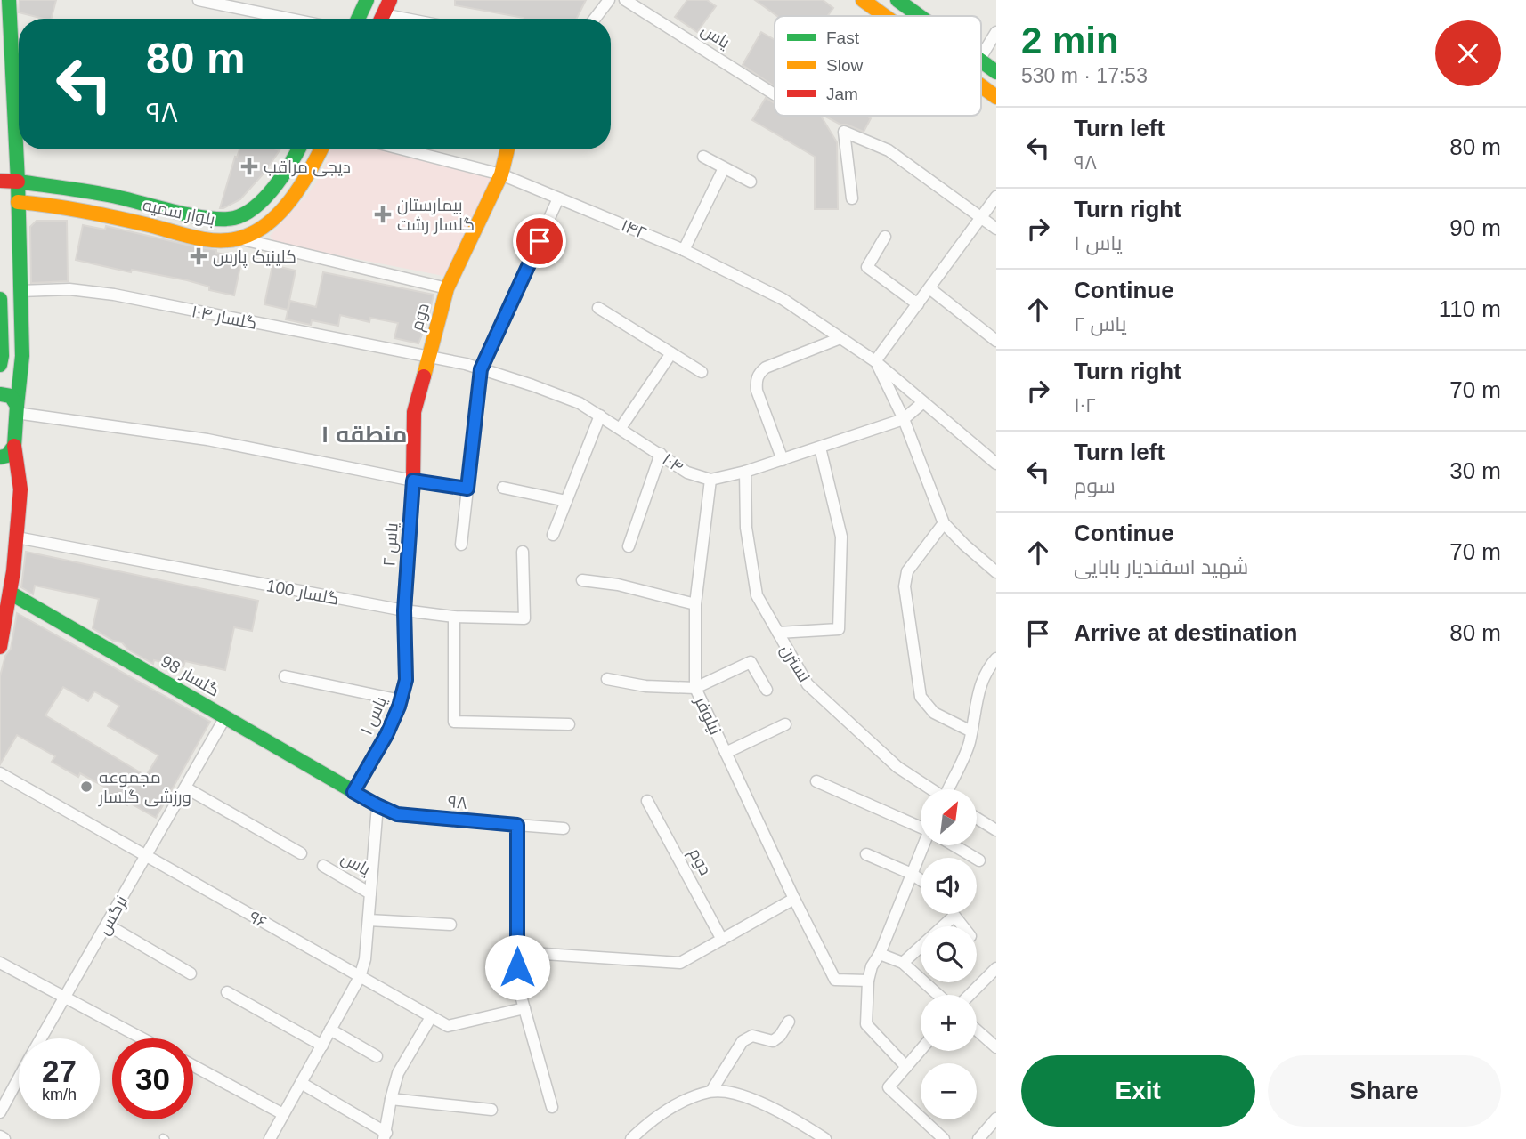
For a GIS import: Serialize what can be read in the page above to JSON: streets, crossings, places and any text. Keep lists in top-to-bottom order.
{
  "streets": {
    "main road": [
      "بلوار سمیه",
      "دوم",
      "یاس ۲",
      "گلسار 98",
      "یاس ۱",
      "۹۸"
    ],
    "street": [
      "یاس",
      "۱۴۲",
      "گلسار ۱۰۴",
      "۱۰۴",
      "گلسار 100",
      "نسترن",
      "نیلوفر",
      "نرگس",
      "۹۶"
    ]
  },
  "crossings": [
    ["گلسار ۱۰۴", "دوم"],
    ["گلسار ۱۰۴", "۱۰۴"],
    ["دوم", "۱۰۴"],
    ["دوم", "یاس ۲"],
    ["۱۰۴", "نیلوفر"],
    ["یاس ۲", "گلسار 100"],
    ["یاس ۲", "یاس ۱"],
    ["گلسار 100", "یاس ۱"],
    ["گلسار 98", "یاس ۱"],
    ["گلسار 98", "۹۸"],
    ["گلسار 98", "نرگس"],
    ["یاس ۱", "۹۸"],
    ["نرگس", "۹۶"]
  ],
  "districts": ["منطقه ۱"],
  "places": {
    "health": ["دیجی مراقب", "بیمارستان گلسار رشت", "کلینیک پارس"],
    "other": ["مجموعه ورزشی گلسار"]
  },
  "legend": ["Fast", "Slow", "Jam"],
  "north": "top right",
  "page": {
    "heading": ["2 min", "530 m · 17:53"],
    "turn": ["80 m", "۹۸"],
    "list": [
      {
        "name": "Turn left",
        "note": "۹۸",
        "value": "80 m"
      },
      {
        "name": "Turn right",
        "note": "یاس ۱",
        "value": "90 m"
      },
      {
        "name": "Continue",
        "note": "یاس ۲",
        "value": "110 m"
      },
      {
        "name": "Turn right",
        "note": "۱۰۲",
        "value": "70 m"
      },
      {
        "name": "Turn left",
        "note": "سوم",
        "value": "30 m"
      },
      {
        "name": "Continue",
        "note": "شهید اسفندیار بابایی",
        "value": "70 m"
      },
      {
        "name": "Arrive at destination",
        "value": "80 m"
      }
    ],
    "map_buttons": ["+", "−"],
    "speed": "27 km/h",
    "limit": "30",
    "buttons": ["Exit", "Share"]
  }
}
